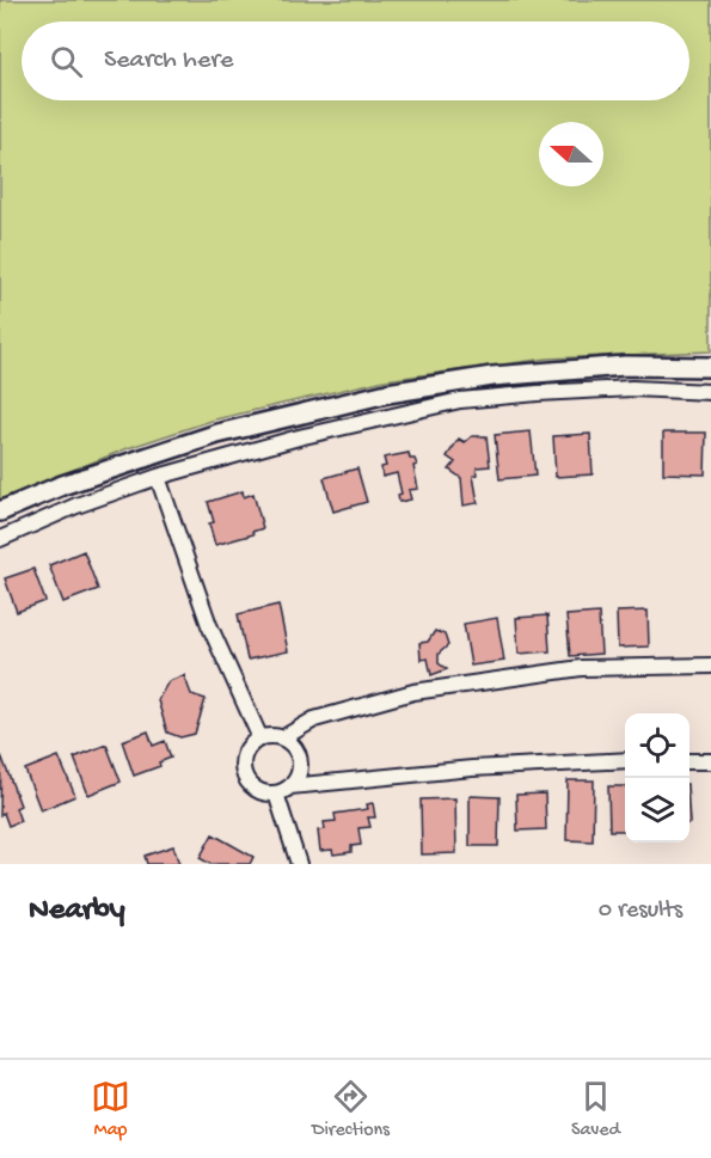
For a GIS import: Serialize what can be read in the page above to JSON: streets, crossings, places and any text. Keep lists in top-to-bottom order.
{
  "north": "left",
  "page": {
    "search": "Search here",
    "heading": ["Nearby", "0 results"],
    "nav": ["Map", "Directions", "Saved"]
  }
}
